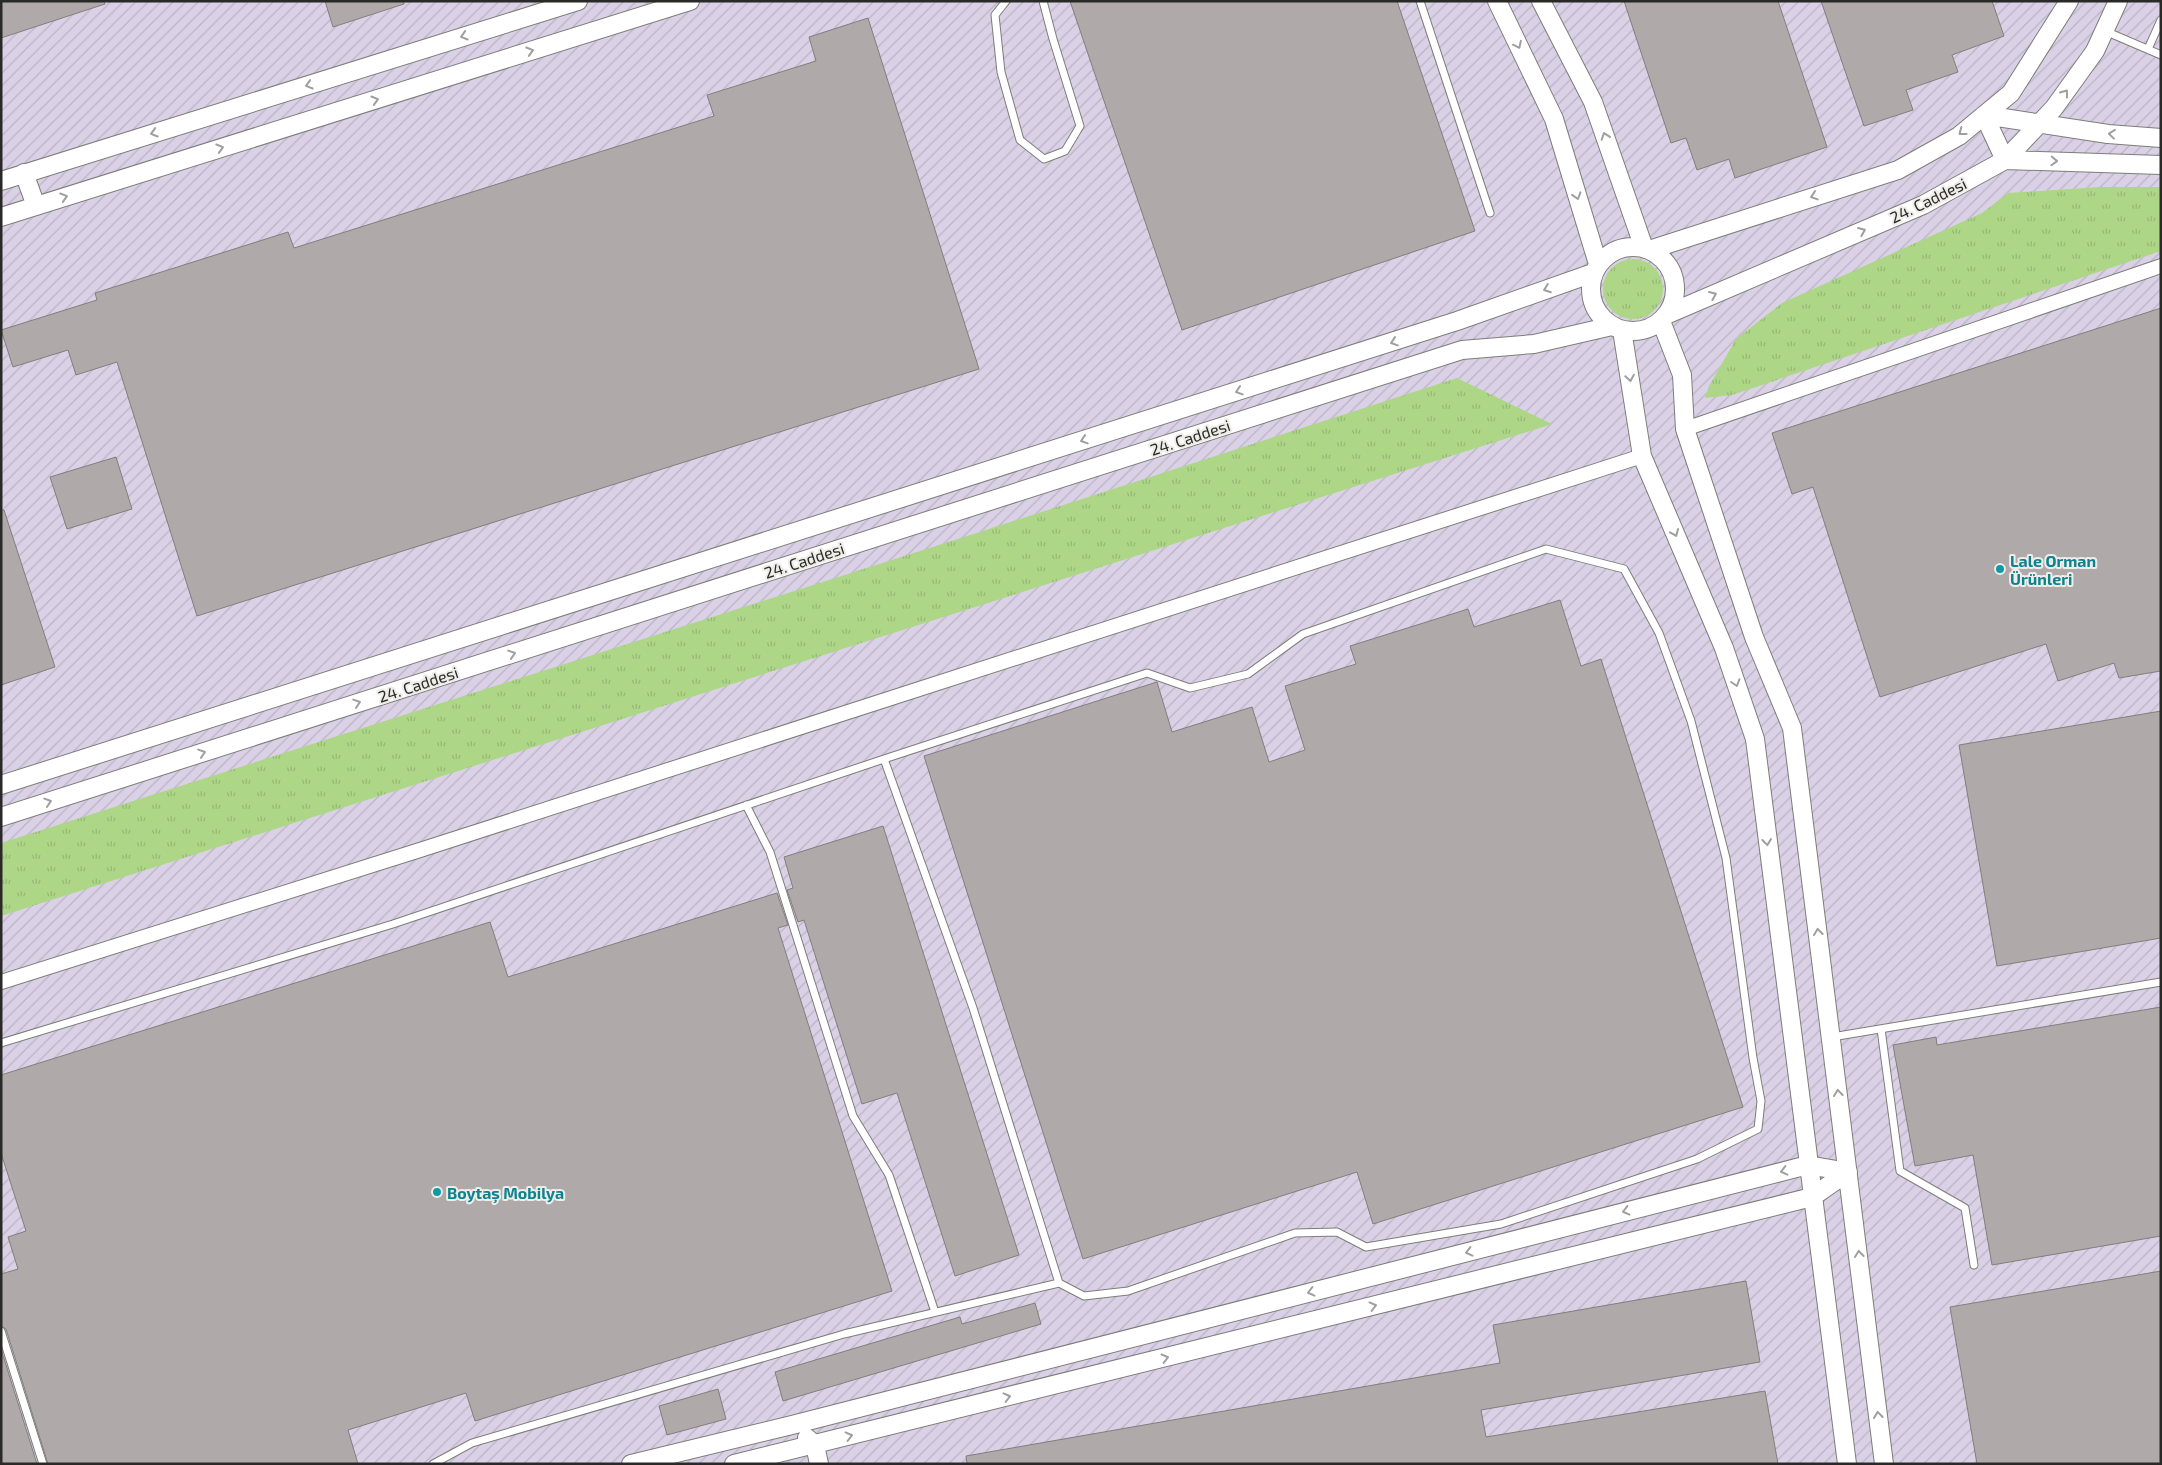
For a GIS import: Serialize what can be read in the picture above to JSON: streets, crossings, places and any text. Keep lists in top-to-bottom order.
{
  "streets": {
    "street": ["24. Caddesi"]
  },
  "places": ["Lale Orman Ürünleri", "Boytaş Mobilya"]
}
